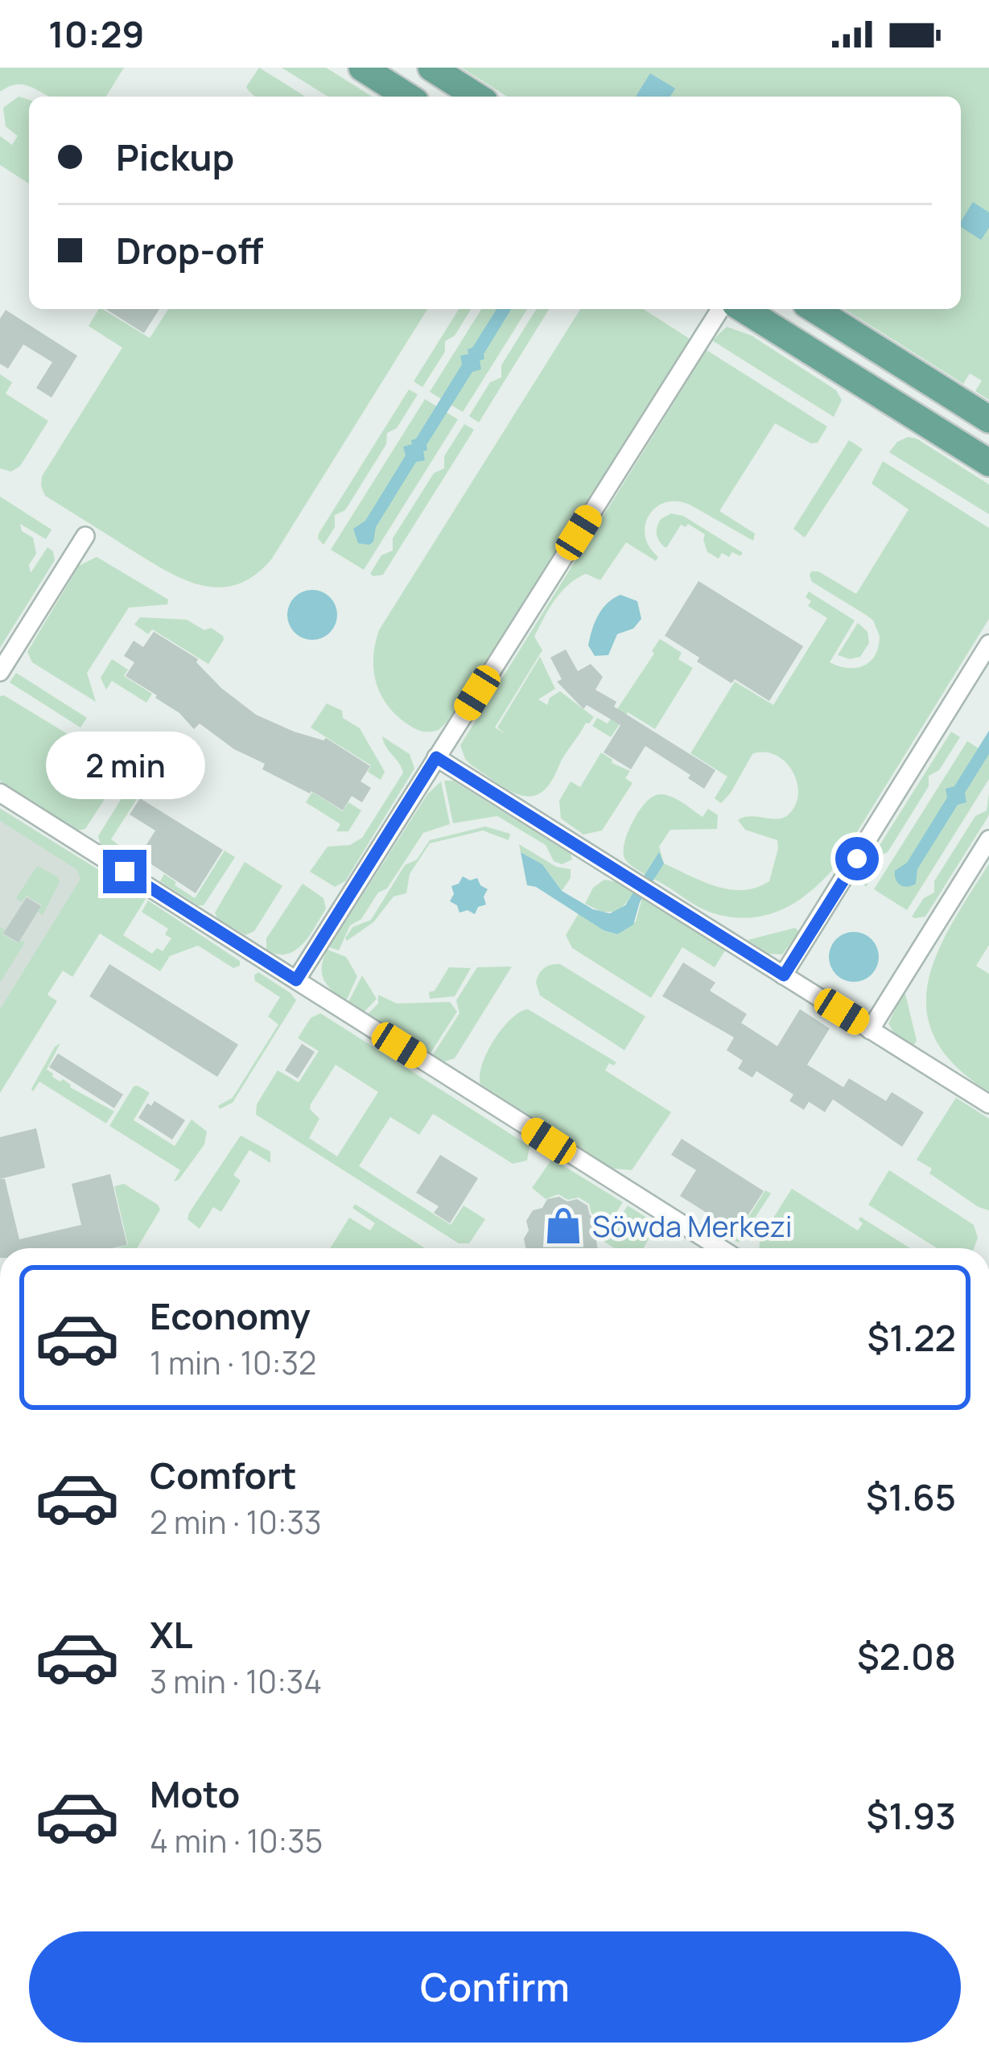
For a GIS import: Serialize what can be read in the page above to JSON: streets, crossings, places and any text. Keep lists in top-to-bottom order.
{
  "places": {
    "shop": ["Söwda Merkezi"]
  },
  "page": {
    "status": "10:29",
    "banner": ["Pickup", "Drop-off"],
    "bubble": "2 min",
    "list": [
      {
        "name": "Economy",
        "note": "1 min · 10:32",
        "value": "$1.22"
      },
      {
        "name": "Comfort",
        "note": "2 min · 10:33",
        "value": "$1.65"
      },
      {
        "name": "XL",
        "note": "3 min · 10:34",
        "value": "$2.08"
      },
      {
        "name": "Moto",
        "note": "4 min · 10:35",
        "value": "$1.93"
      }
    ],
    "buttons": "Confirm"
  }
}
